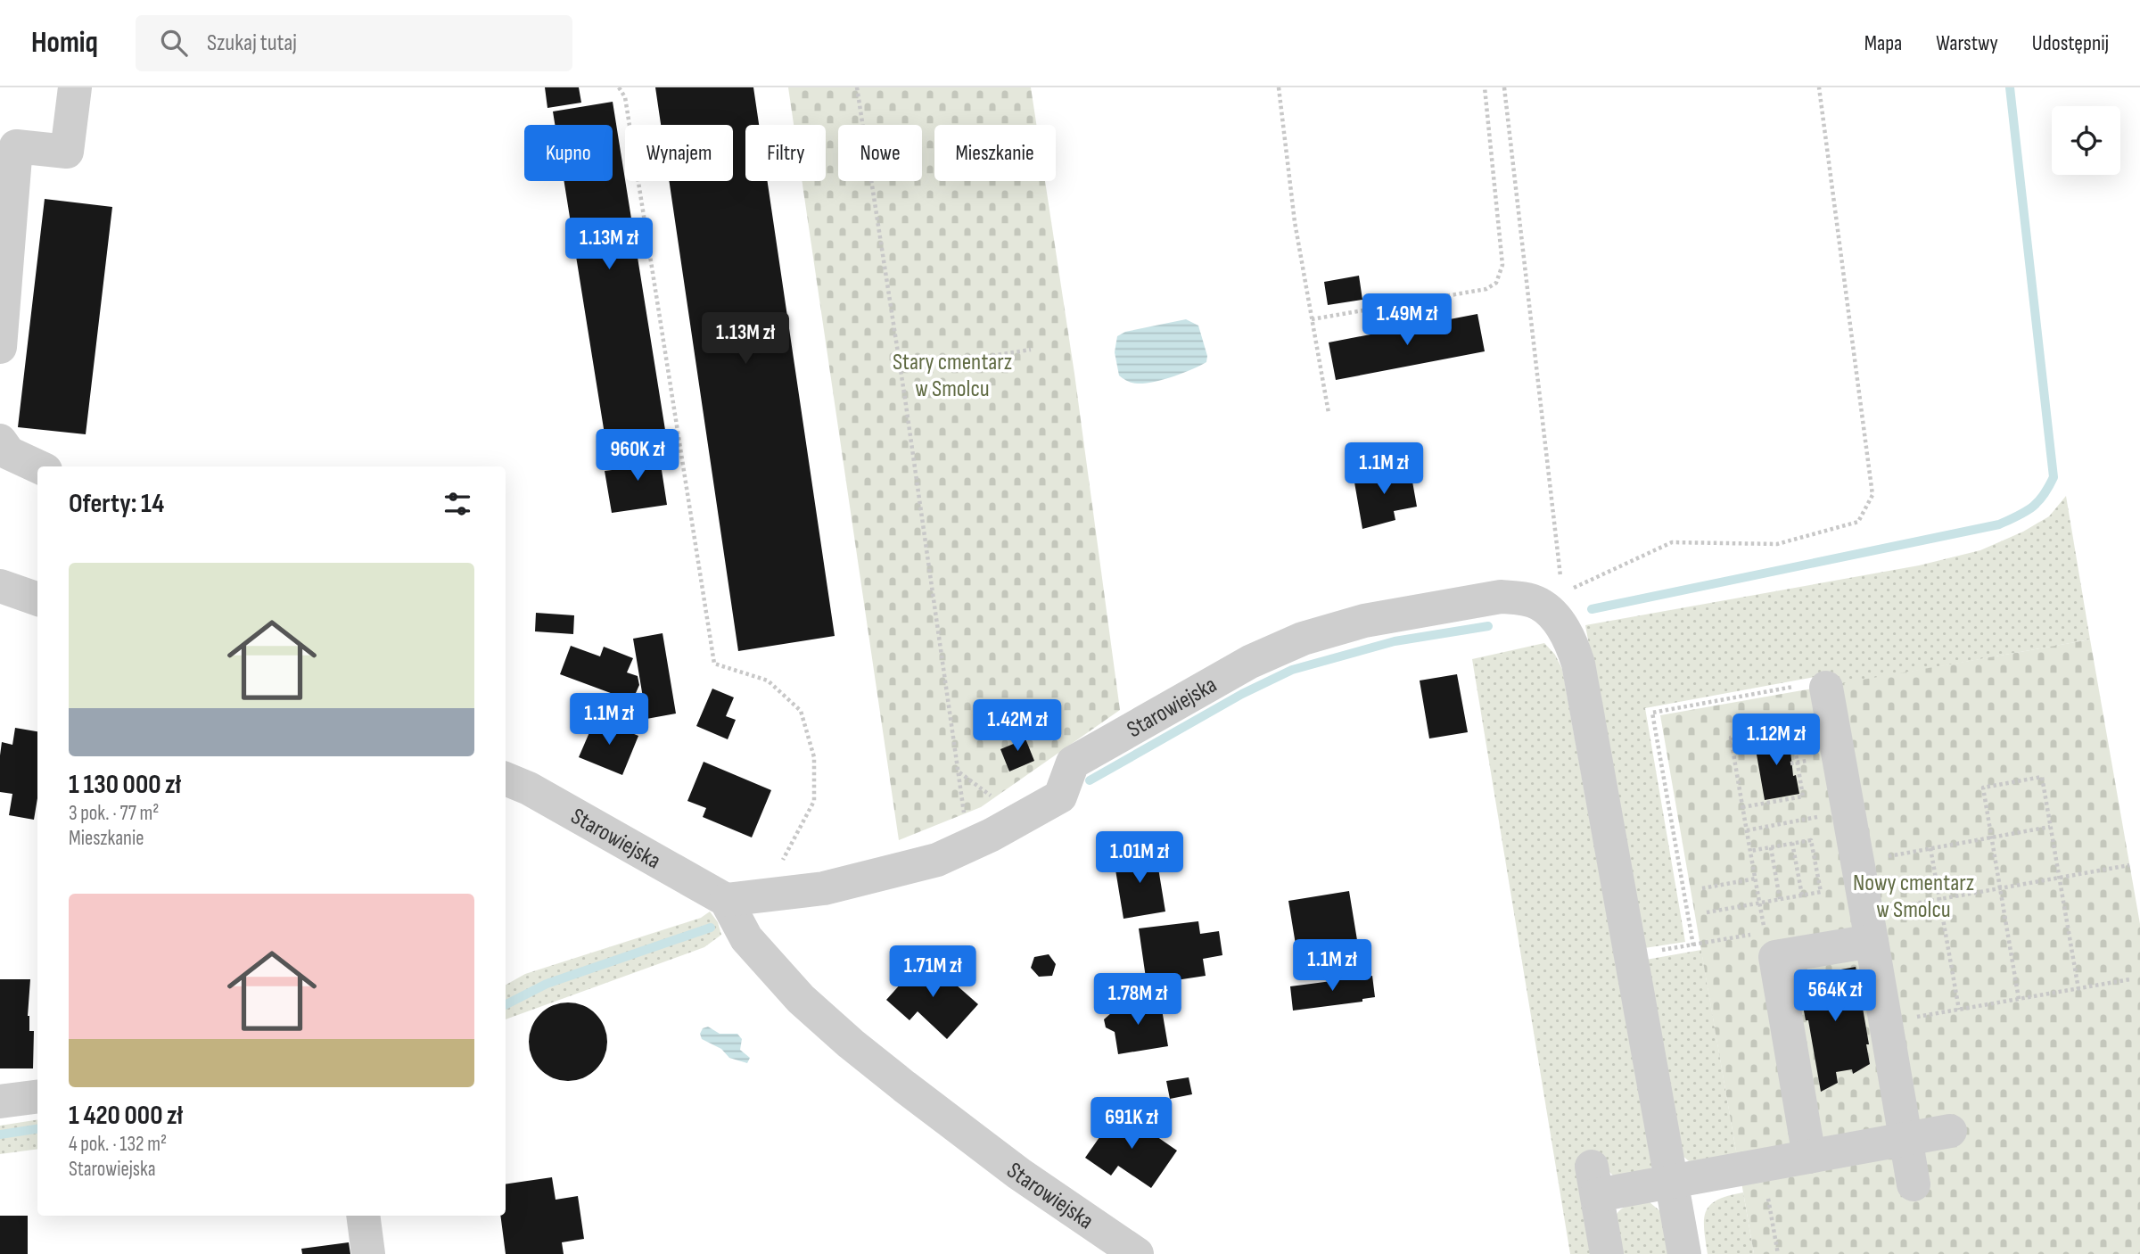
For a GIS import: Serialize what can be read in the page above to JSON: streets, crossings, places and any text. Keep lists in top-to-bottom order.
{
  "streets": {
    "street": ["Starowiejska"]
  },
  "parks": ["Stary cmentarz w Smolcu", "Nowy cmentarz w Smolcu"],
  "page": {
    "header": "Homiq",
    "search": "Szukaj tutaj",
    "nav": ["Mapa", "Warstwy", "Udostępnij"],
    "chip": [
      "Kupno",
      "Wynajem",
      "Filtry",
      "Nowe",
      "Mieszkanie"
    ],
    "price": [
      "1.13M zł",
      "1.49M zł",
      "1.13M zł",
      "960K zł",
      "1.1M zł",
      "1.1M zł",
      "1.42M zł",
      "1.12M zł",
      "1.01M zł",
      "1.1M zł",
      "1.71M zł",
      "564K zł",
      "1.78M zł",
      "691K zł"
    ],
    "heading": "Oferty: 14",
    "list": [
      {
        "name": "1 130 000 zł",
        "note": "3 pok. · 77 m² · Mieszkanie"
      },
      {
        "name": "1 420 000 zł",
        "note": "4 pok. · 132 m² · Starowiejska"
      }
    ]
  }
}
